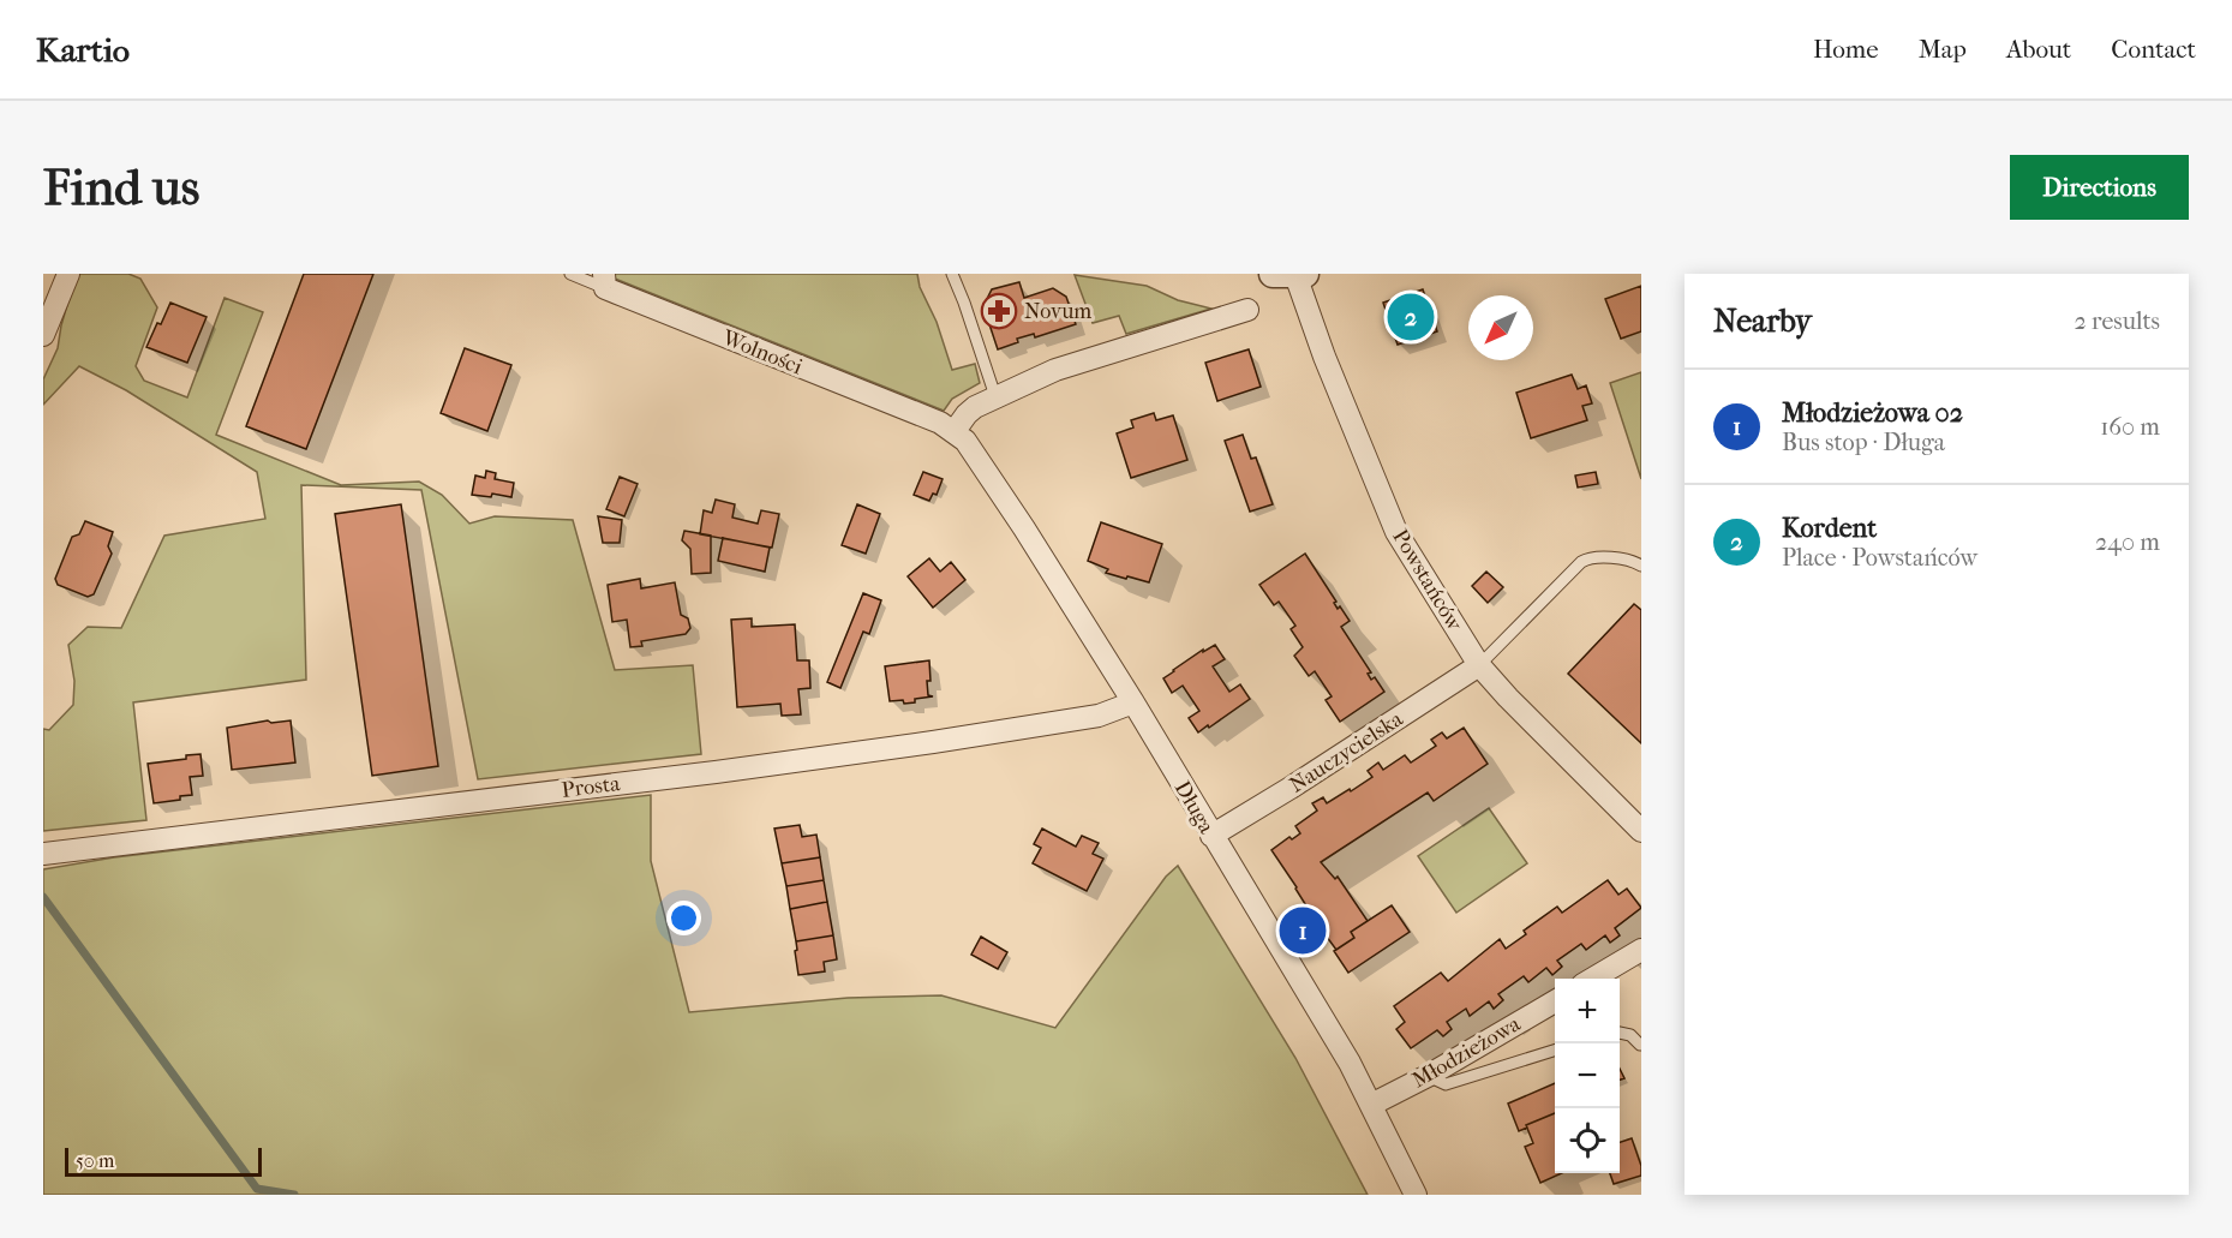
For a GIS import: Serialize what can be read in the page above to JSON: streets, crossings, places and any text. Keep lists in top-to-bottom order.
{
  "streets": {
    "street": [
      "Wolności",
      "Powstańców",
      "Nauczycielska",
      "Prosta",
      "Długa",
      "Młodzieżowa"
    ]
  },
  "crossings": [
    ["Wolności", "Długa"],
    ["Powstańców", "Nauczycielska"],
    ["Nauczycielska", "Długa"],
    ["Prosta", "Długa"],
    ["Długa", "Młodzieżowa"]
  ],
  "places": {
    "pharmacy": ["Novum"]
  },
  "scale_bar": "50 m",
  "north": "bottom left",
  "page": {
    "header": "Kartio",
    "nav": [
      "Home",
      "Map",
      "About",
      "Contact"
    ],
    "buttons": "Directions",
    "title": "Find us",
    "heading": ["Nearby", "2 results"],
    "pins": ["2", "1"],
    "list": [
      {
        "mark": "1",
        "name": "Młodzieżowa 02",
        "note": "Bus stop · Długa",
        "value": "160 m"
      },
      {
        "mark": "2",
        "name": "Kordent",
        "note": "Place · Powstańców",
        "value": "240 m"
      }
    ],
    "map_buttons": ["+", "−"],
    "scale": "50 m"
  }
}
